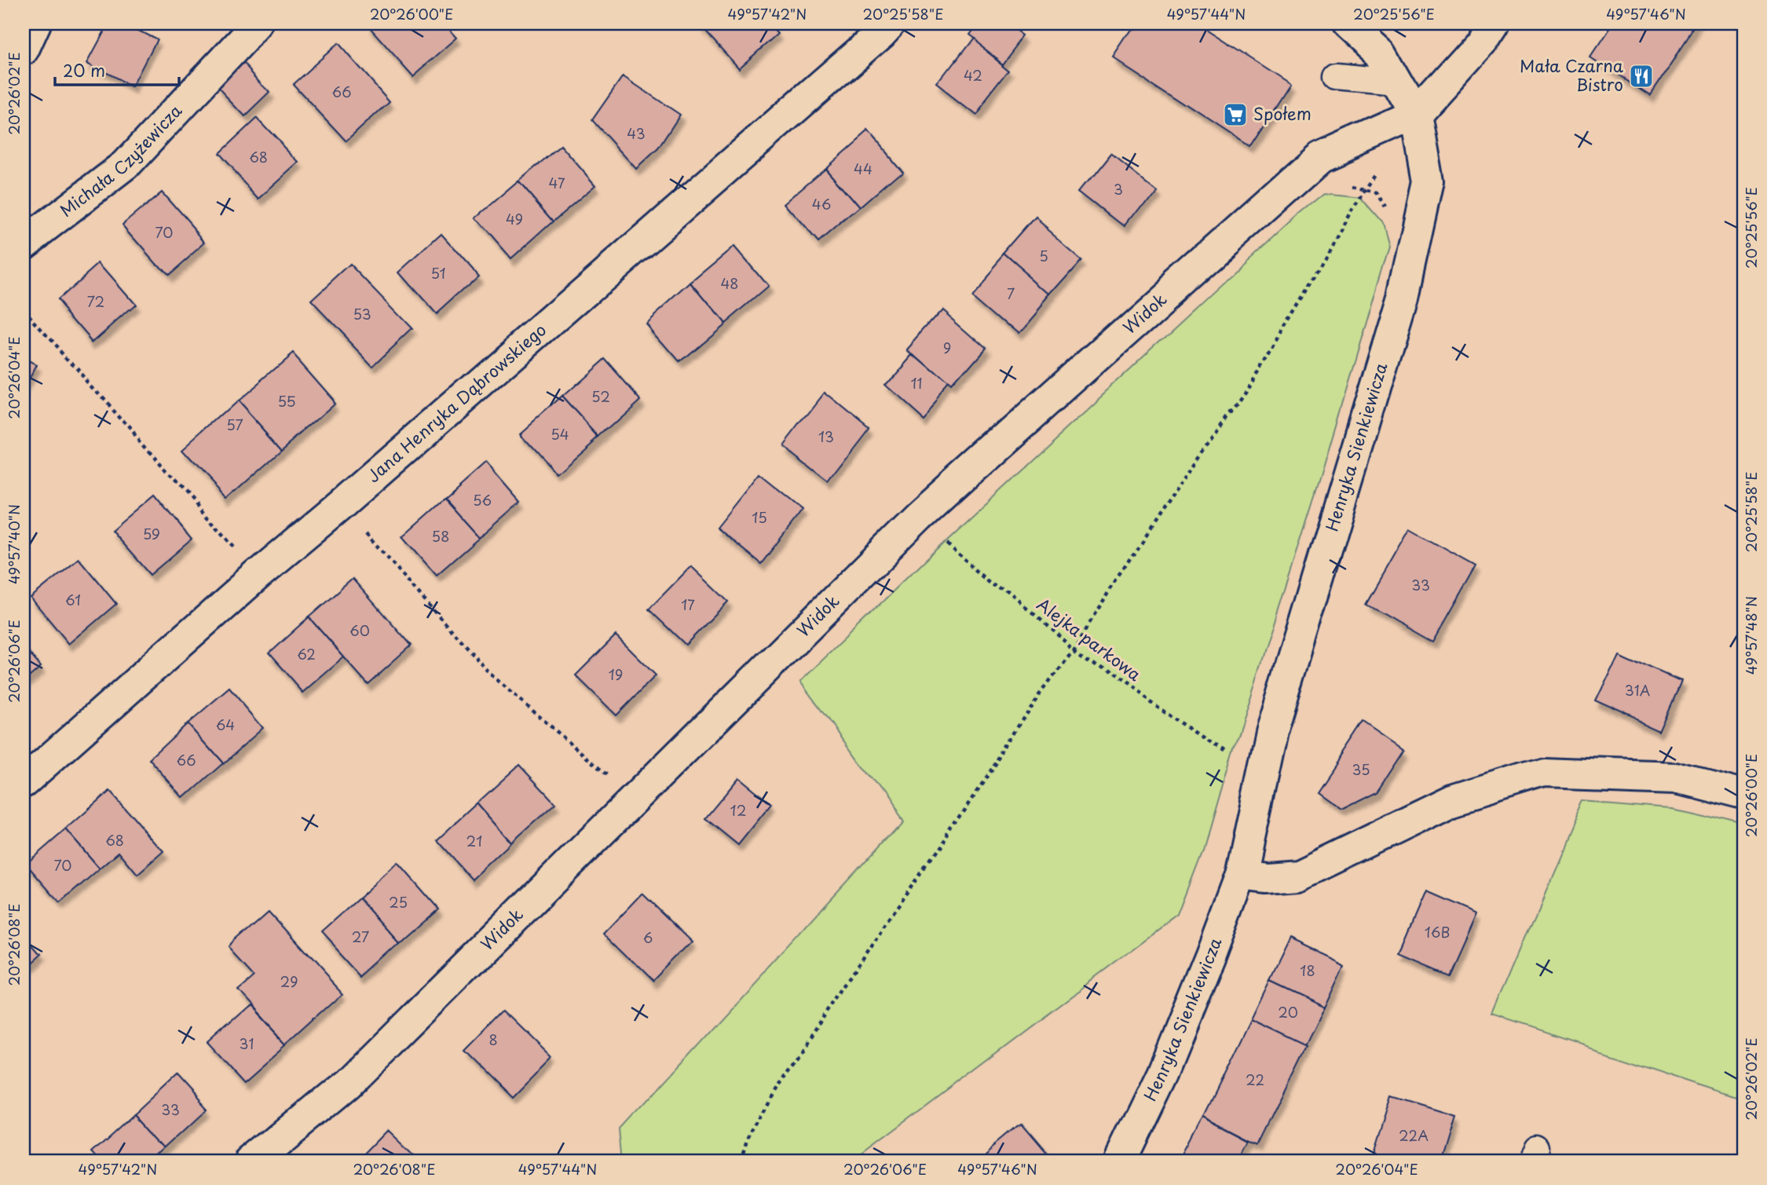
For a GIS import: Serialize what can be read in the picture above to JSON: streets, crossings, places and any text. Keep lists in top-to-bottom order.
{
  "streets": {
    "street": [
      "Michała Czyżewicza",
      "Widok",
      "Jana Henryka Dąbrowskiego",
      "Henryka Sienkiewicza"
    ],
    "path": ["Alejka parkowa"]
  },
  "crossings": [
    ["Widok", "Henryka Sienkiewicza"]
  ],
  "places": {
    "restaurant": ["Mała Czarna Bistro"],
    "supermarket": ["Społem"]
  },
  "house_numbers": [
    "42",
    "66",
    "43",
    "68",
    "44",
    "47",
    "3",
    "46",
    "49",
    "70",
    "5",
    "51",
    "48",
    "7",
    "72",
    "53",
    "9",
    "11",
    "52",
    "55",
    "57",
    "54",
    "13",
    "56",
    "15",
    "59",
    "58",
    "33",
    "61",
    "17",
    "60",
    "62",
    "19",
    "31A",
    "64",
    "66",
    "35",
    "12",
    "68",
    "21",
    "70",
    "25",
    "16B",
    "27",
    "6",
    "18",
    "29",
    "20",
    "8",
    "31",
    "22",
    "33",
    "22A"
  ],
  "scale_bar": "20 m",
  "coordinates": [
    "20°26'00\"E",
    "49°57'42\"N",
    "20°25'58\"E",
    "49°57'44\"N",
    "20°25'56\"E",
    "49°57'46\"N",
    "20°26'02\"E",
    "20°26'04\"E",
    "49°57'40\"N",
    "49°57'48\"N",
    "20°26'06\"E",
    "20°26'08\"E"
  ]
}
